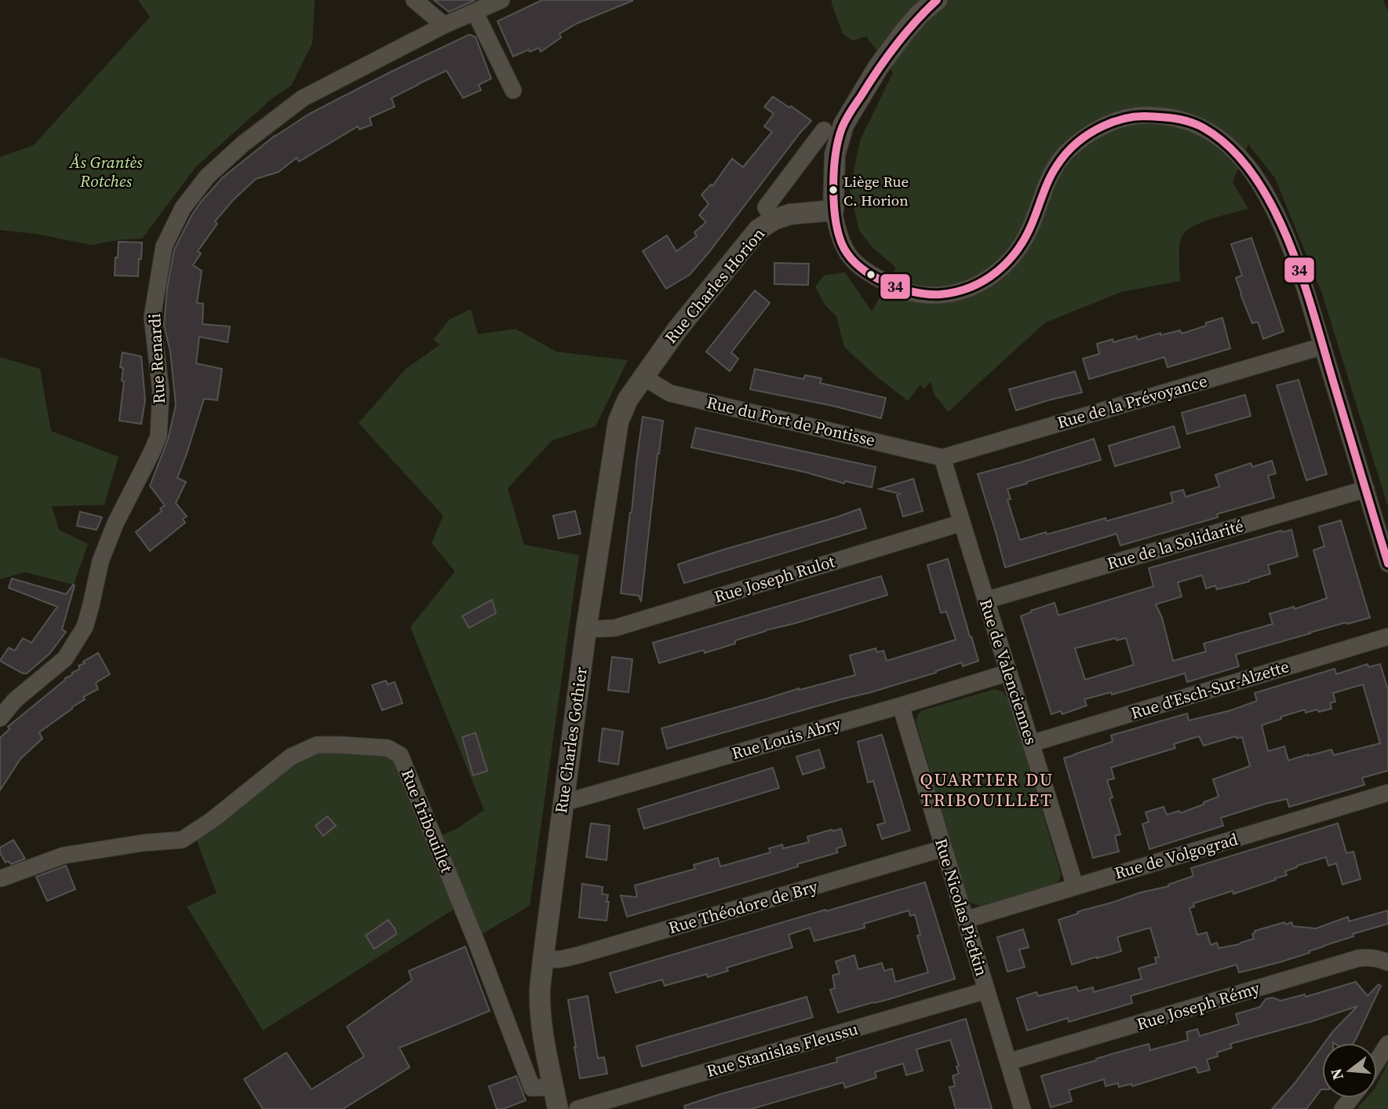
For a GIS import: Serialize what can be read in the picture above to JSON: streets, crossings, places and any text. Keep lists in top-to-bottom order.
{
  "streets": {
    "street": [
      "Rue Charles Horion",
      "Rue Renardi",
      "Rue de la Prévoyance",
      "Rue du Fort de Pontisse",
      "Rue de la Solidarité",
      "Rue Joseph Rulot",
      "Rue de Valenciennes",
      "Rue d'Esch-Sur-Alzette",
      "Rue Louis Abry",
      "Rue Charles Gothier",
      "Rue Tribouillet",
      "Rue de Volgograd",
      "Rue Théodore de Bry",
      "Rue Nicolas Pietkin",
      "Rue Joseph Rémy",
      "Rue Stanislas Fleussu"
    ]
  },
  "crossings": [
    ["Rue Charles Horion", "Rue du Fort de Pontisse"],
    ["Rue Charles Horion", "Rue Charles Gothier"],
    ["Rue de la Prévoyance", "Rue du Fort de Pontisse"],
    ["Rue de la Prévoyance", "Rue de Valenciennes"],
    ["Rue du Fort de Pontisse", "Rue de Valenciennes"],
    ["Rue du Fort de Pontisse", "Rue Charles Gothier"],
    ["Rue de la Solidarité", "Rue de Valenciennes"],
    ["Rue Joseph Rulot", "Rue de Valenciennes"],
    ["Rue Joseph Rulot", "Rue Charles Gothier"],
    ["Rue de Valenciennes", "Rue d'Esch-Sur-Alzette"],
    ["Rue de Valenciennes", "Rue Louis Abry"],
    ["Rue de Valenciennes", "Rue de Volgograd"],
    ["Rue Louis Abry", "Rue Charles Gothier"],
    ["Rue Louis Abry", "Rue Nicolas Pietkin"],
    ["Rue Charles Gothier", "Rue Tribouillet"],
    ["Rue Charles Gothier", "Rue Théodore de Bry"],
    ["Rue de Volgograd", "Rue Nicolas Pietkin"],
    ["Rue Théodore de Bry", "Rue Nicolas Pietkin"],
    ["Rue Nicolas Pietkin", "Rue Joseph Rémy"],
    ["Rue Nicolas Pietkin", "Rue Stanislas Fleussu"]
  ],
  "districts": ["QUARTIER DU TRIBOUILLET"],
  "parks": ["Ås Grantès Rotches"],
  "places": ["Liège Rue C. Horion"],
  "lines": ["transit line 34"],
  "north": "left"
}
